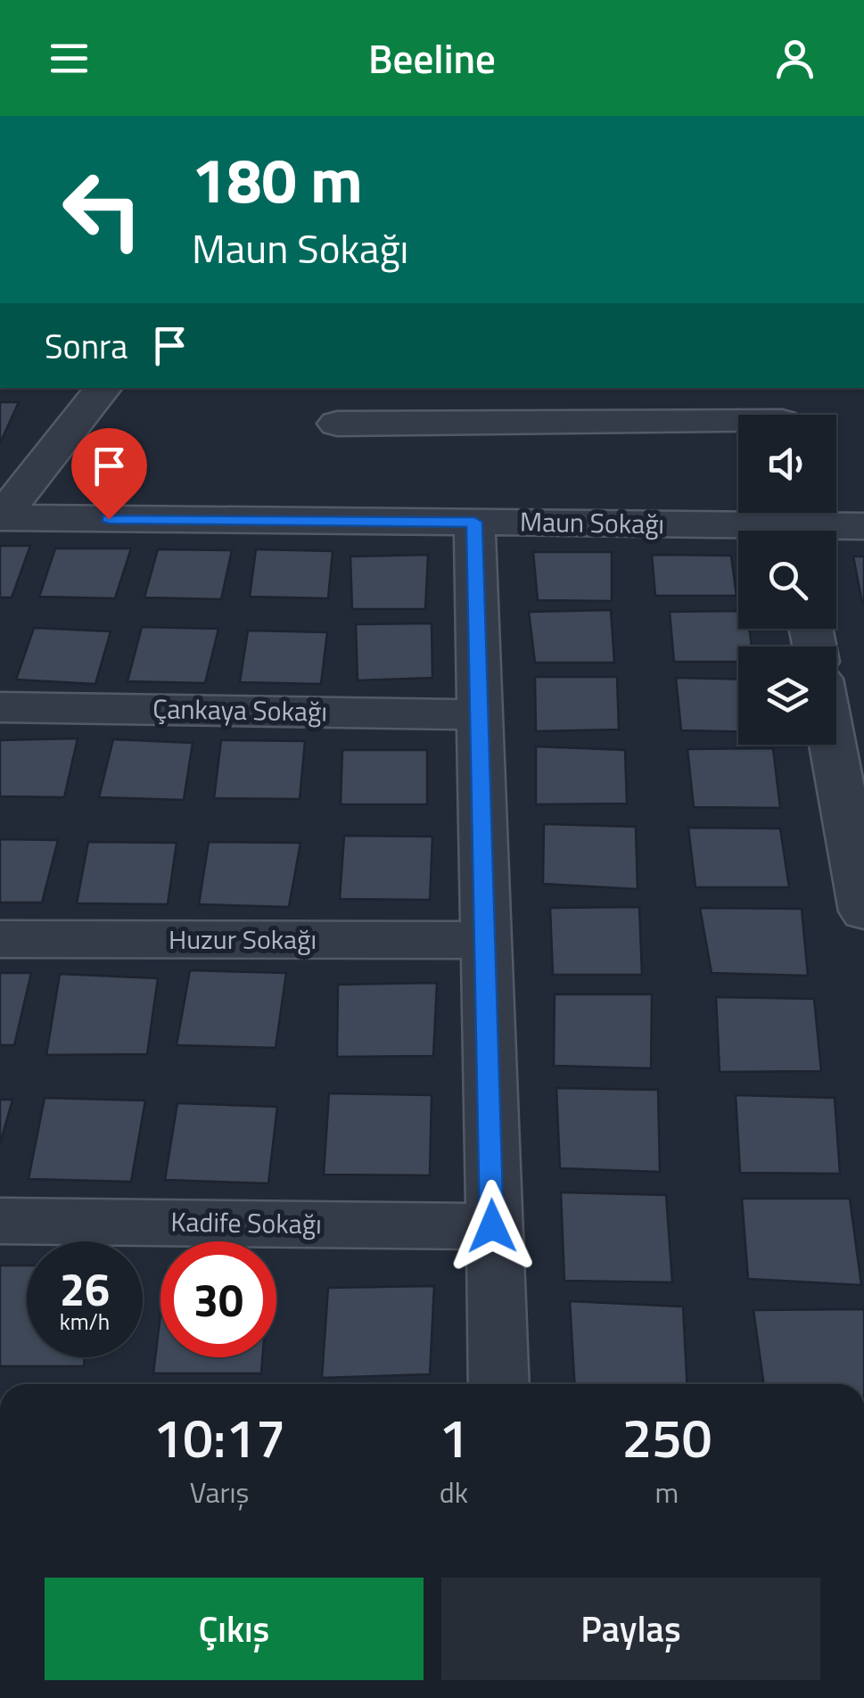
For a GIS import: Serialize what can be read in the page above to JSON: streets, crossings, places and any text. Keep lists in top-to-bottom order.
{
  "streets": {
    "street": [
      "Maun Sokağı",
      "Çankaya Sokağı",
      "Huzur Sokağı",
      "Kadife Sokağı"
    ]
  },
  "page": {
    "header": "Beeline",
    "turn": ["180 m", "Maun Sokağı"],
    "then": "Sonra",
    "speed": "26 km/h",
    "limit": "30",
    "eta": [
      "10:17",
      "Varış",
      "1",
      "dk",
      "250",
      "m"
    ],
    "buttons": ["Çıkış", "Paylaş"]
  }
}
